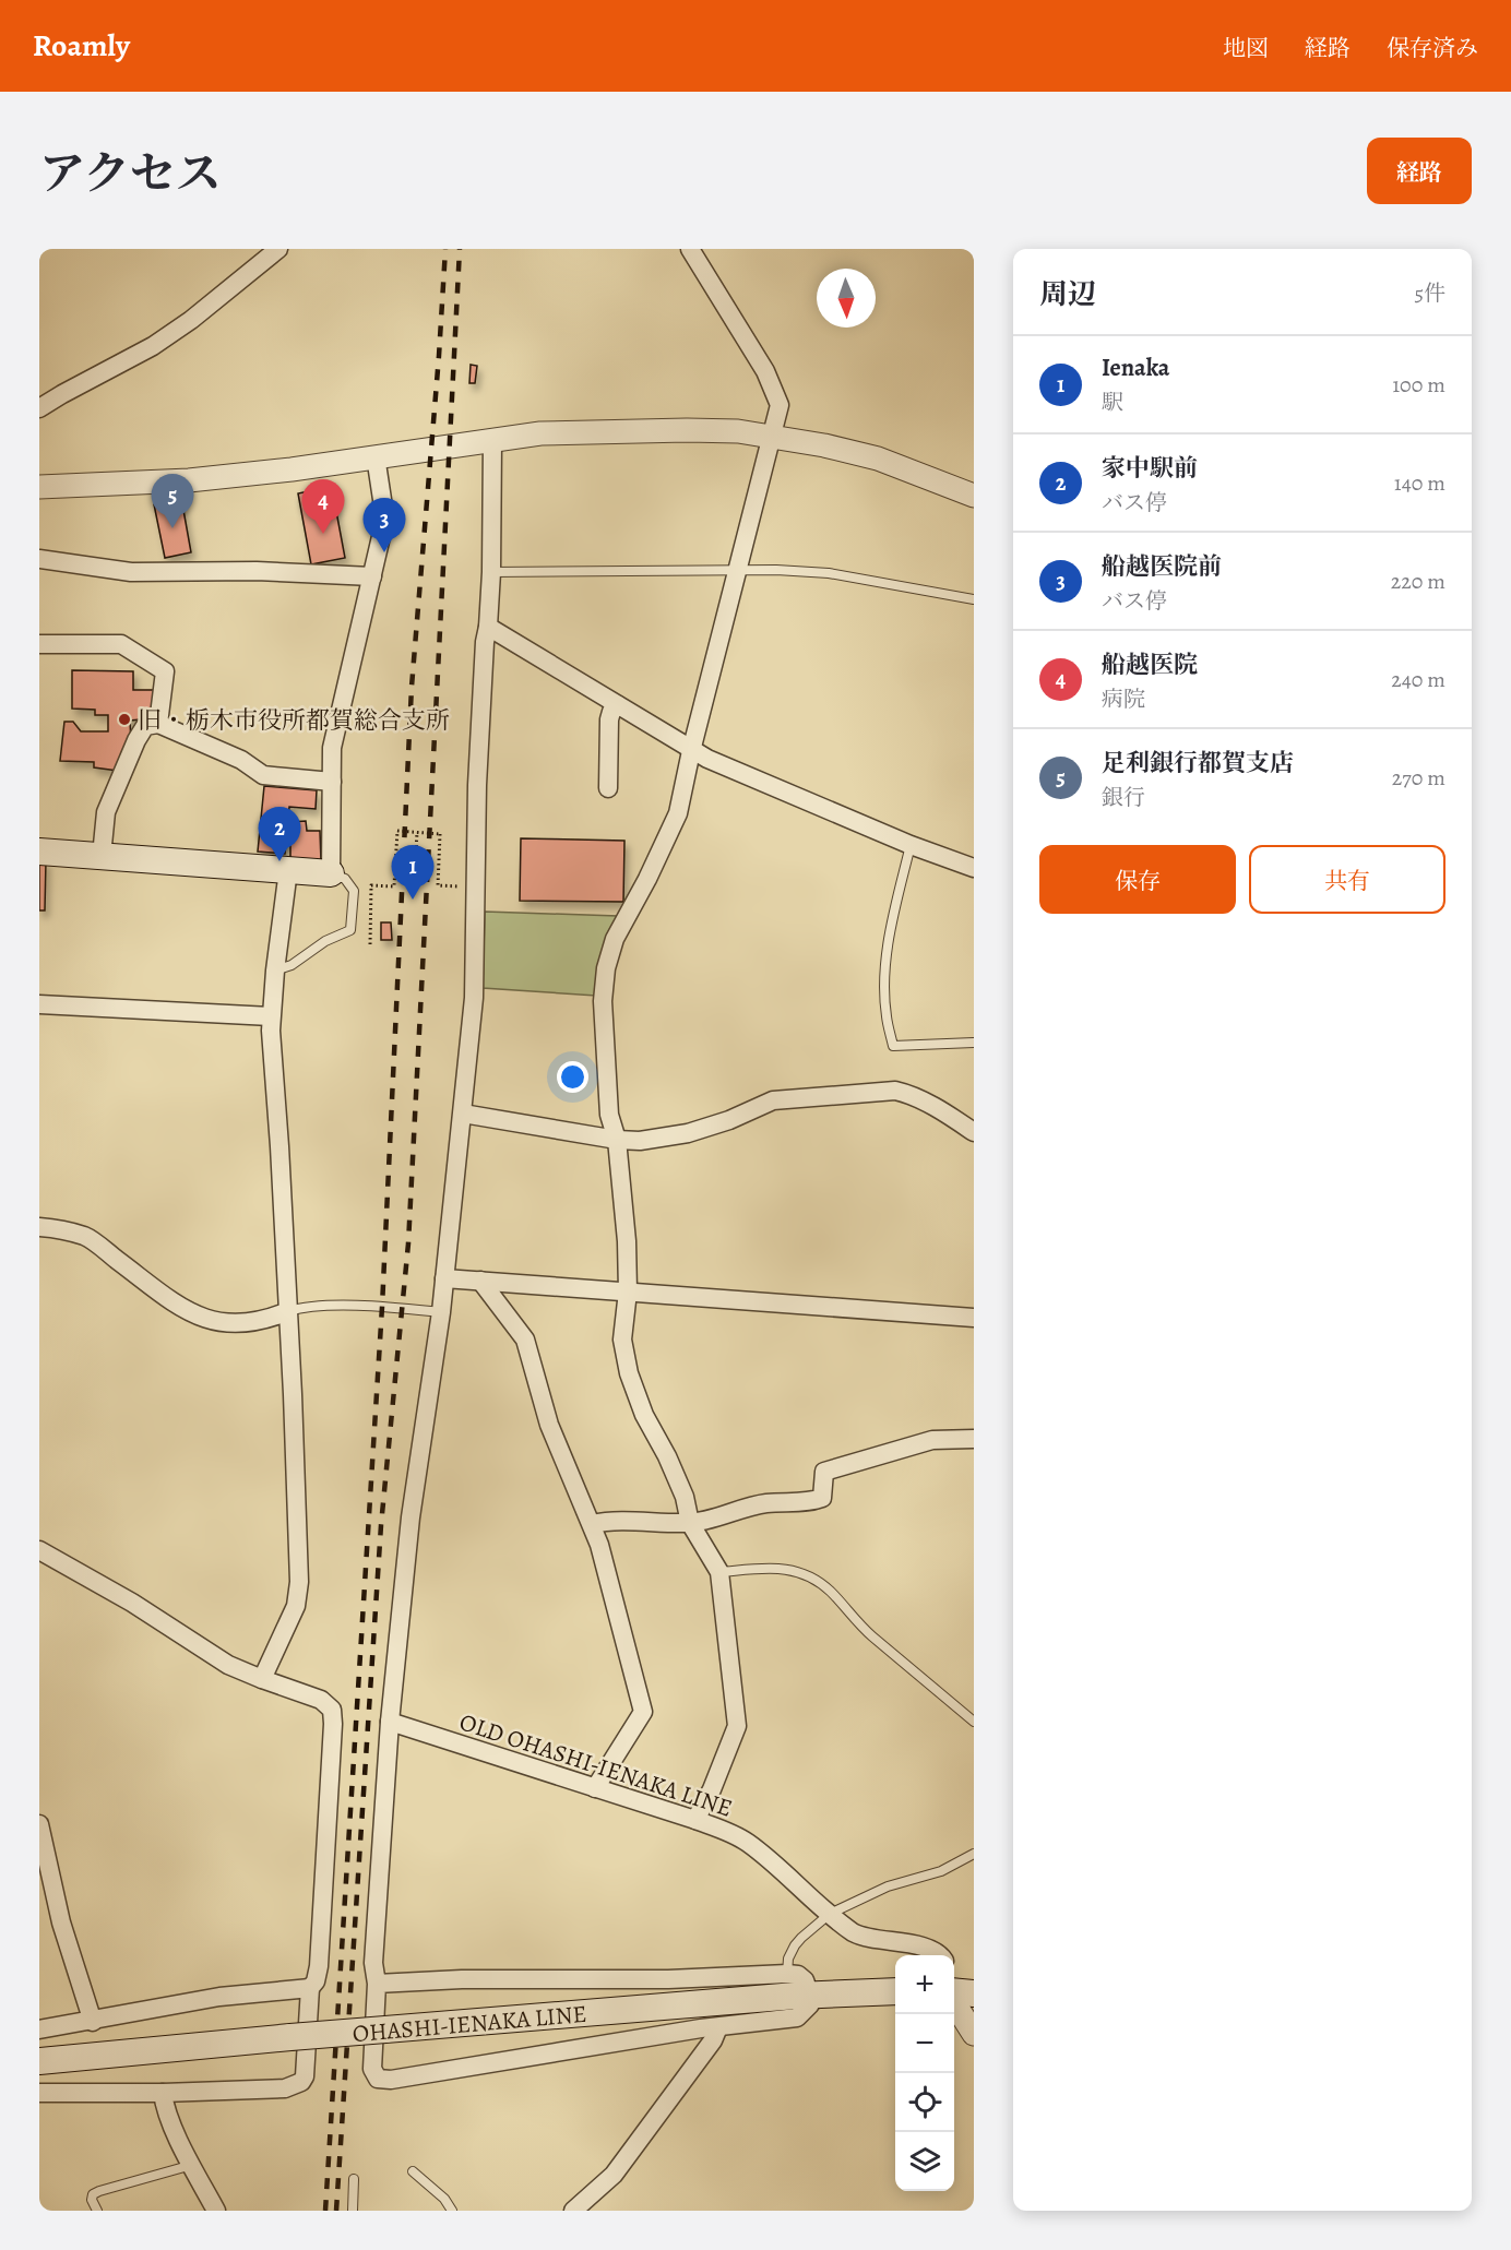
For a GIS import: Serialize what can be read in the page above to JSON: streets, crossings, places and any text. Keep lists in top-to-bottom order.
{
  "streets": {
    "main road": ["OHASHI-IENAKA LINE"],
    "street": ["OLD OHASHI-IENAKA LINE"]
  },
  "places": ["旧・栃木市役所都賀総合支所"],
  "north": "bottom",
  "page": {
    "header": "Roamly",
    "nav": ["地図", "経路", "保存済み"],
    "title": "アクセス",
    "buttons": [
      "経路",
      ["保存", "共有"]
    ],
    "heading": ["周辺", "5件"],
    "list": [
      {
        "mark": "1",
        "name": "Ienaka",
        "note": "駅",
        "value": "100 m"
      },
      {
        "mark": "2",
        "name": "家中駅前",
        "note": "バス停",
        "value": "140 m"
      },
      {
        "mark": "3",
        "name": "船越医院前",
        "note": "バス停",
        "value": "220 m"
      },
      {
        "mark": "4",
        "name": "船越医院",
        "note": "病院",
        "value": "240 m"
      },
      {
        "mark": "5",
        "name": "足利銀行都賀支店",
        "note": "銀行",
        "value": "270 m"
      }
    ],
    "pins": [
      "5",
      "4",
      "3",
      "2",
      "1"
    ],
    "map_buttons": ["+", "−"]
  }
}
